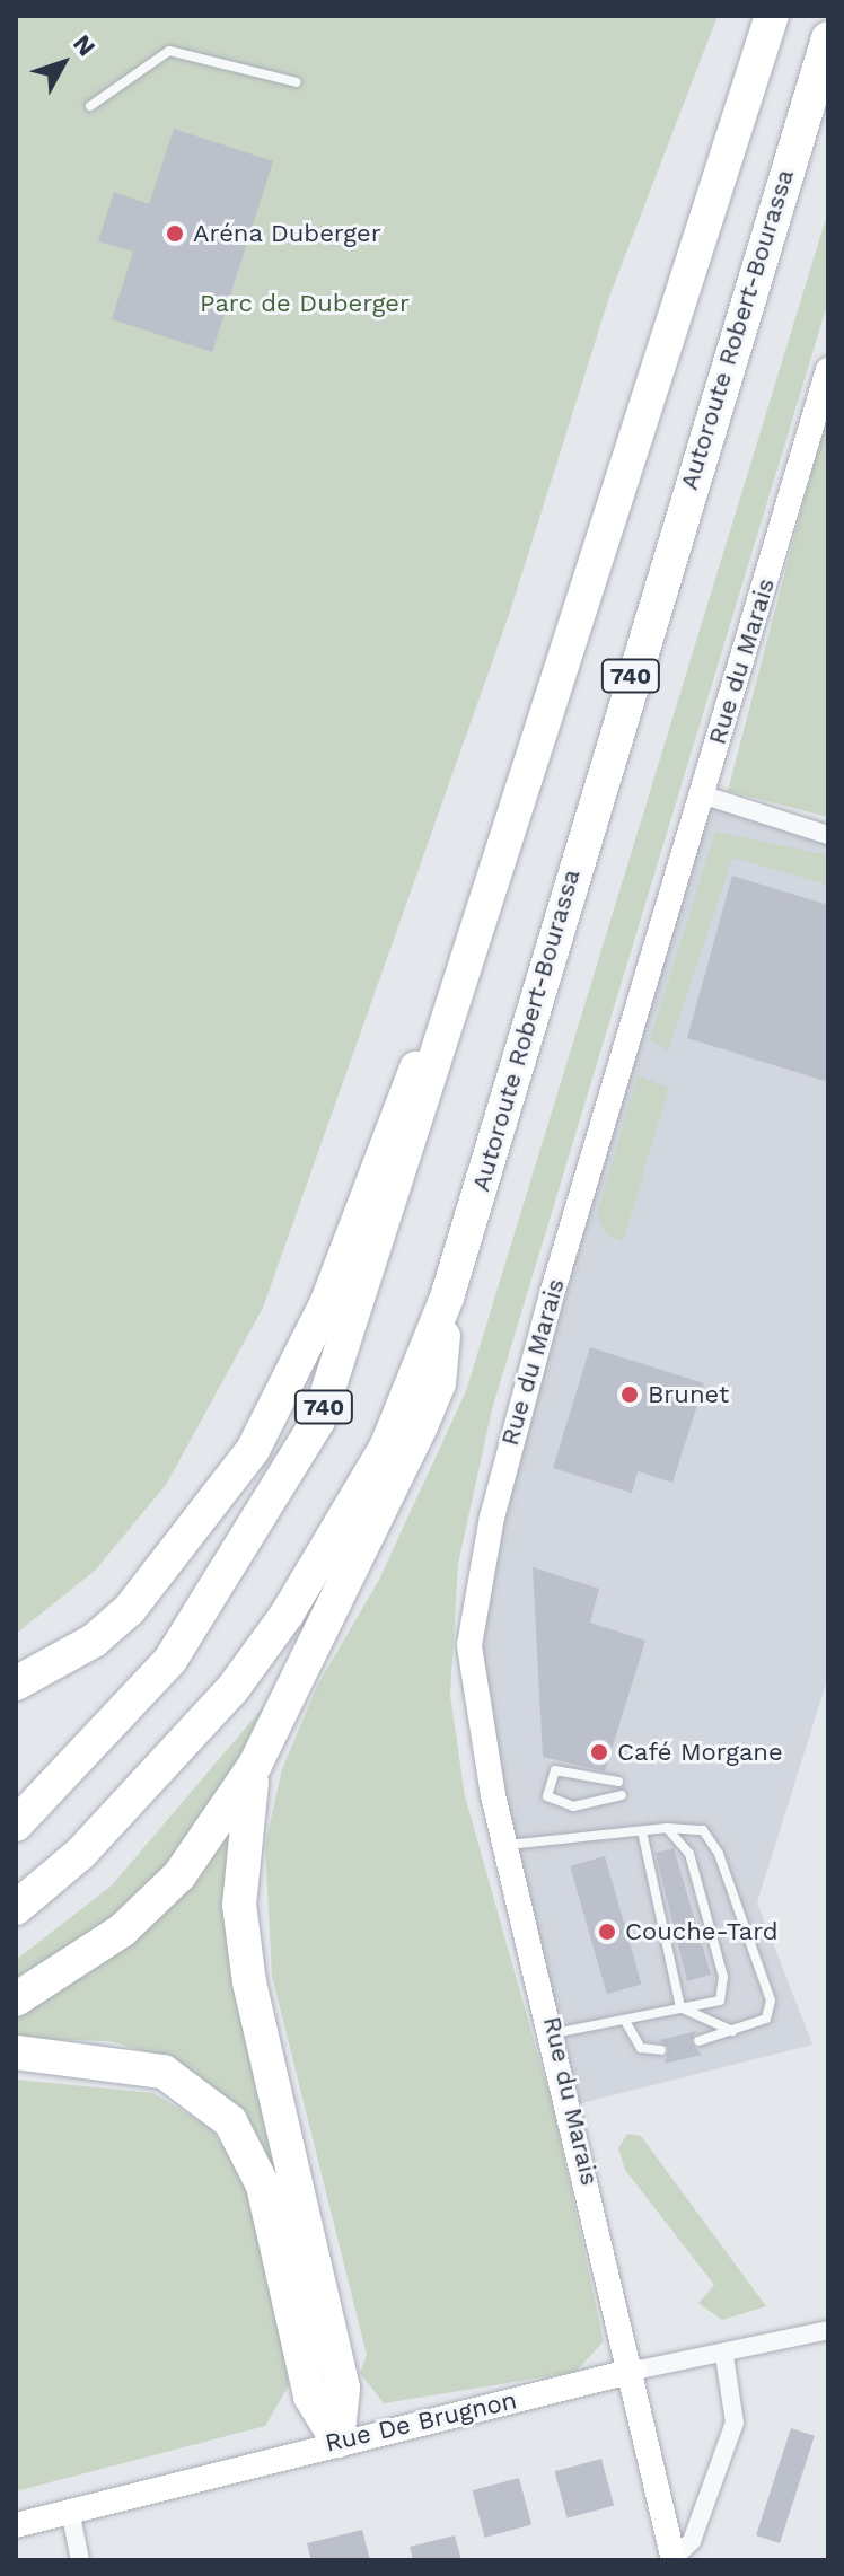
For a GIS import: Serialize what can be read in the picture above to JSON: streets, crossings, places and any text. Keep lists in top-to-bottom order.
{
  "streets": {
    "highway": ["Autoroute Robert-Bourassa", "740"],
    "street": ["Rue du Marais", "Rue De Brugnon"]
  },
  "crossings": [
    ["Rue du Marais", "Rue De Brugnon"]
  ],
  "parks": ["Parc de Duberger"],
  "places": [
    "Aréna Duberger",
    "Brunet",
    "Café Morgane",
    "Couche-Tard"
  ],
  "north": "top right"
}
